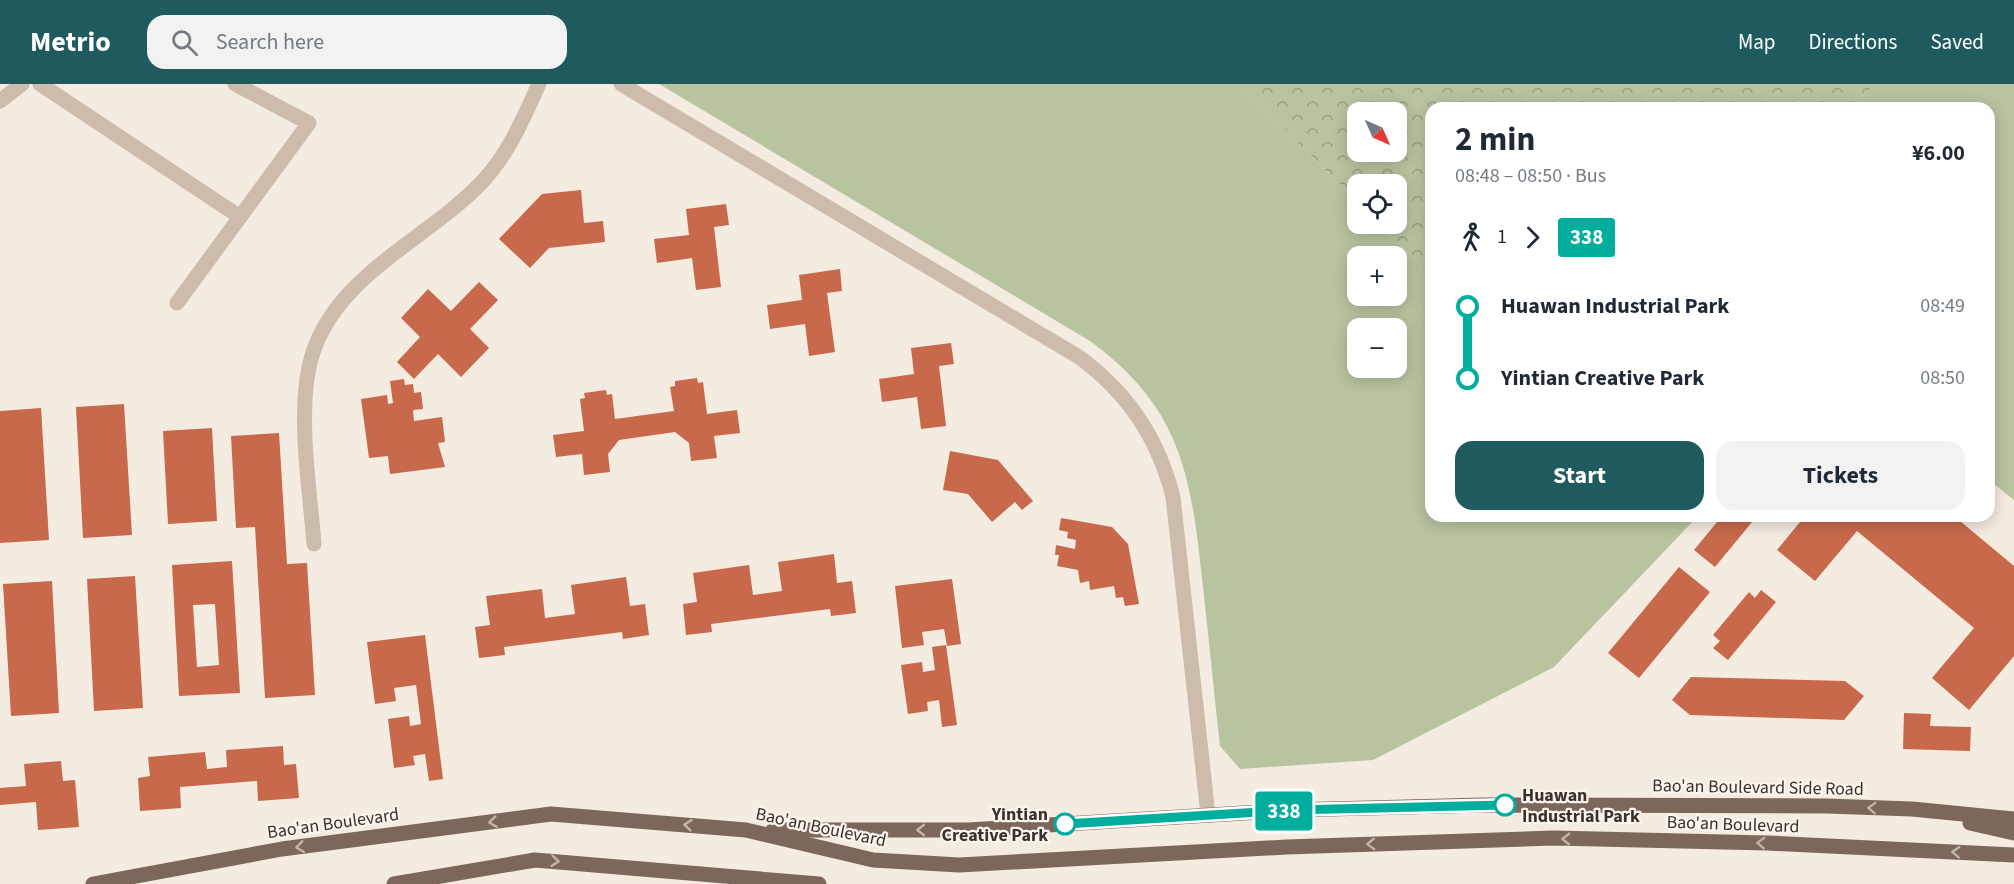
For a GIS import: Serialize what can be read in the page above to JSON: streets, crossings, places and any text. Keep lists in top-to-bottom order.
{
  "streets": {
    "main road": ["Bao'an Boulevard Side Road", "Bao'an Boulevard"]
  },
  "crossings": [
    ["Bao'an Boulevard Side Road", "Bao'an Boulevard"]
  ],
  "one_way": ["Bao'an Boulevard Side Road", "Bao'an Boulevard"],
  "places": ["Huawan Industrial Park", "Yintian Creative Park"],
  "lines": ["bus line 338"],
  "north": "bottom right",
  "page": {
    "header": "Metrio",
    "search": "Search here",
    "nav": ["Map", "Directions", "Saved"],
    "on_map": "338",
    "map_buttons": ["+", "−"],
    "heading": ["2 min", "08:48 – 08:50 · Bus", "¥6.00"],
    "legs": ["1", "338"],
    "list": [
      {
        "name": "Huawan Industrial Park",
        "value": "08:49"
      },
      {
        "name": "Yintian Creative Park",
        "value": "08:50"
      }
    ],
    "buttons": ["Start", "Tickets"]
  }
}
